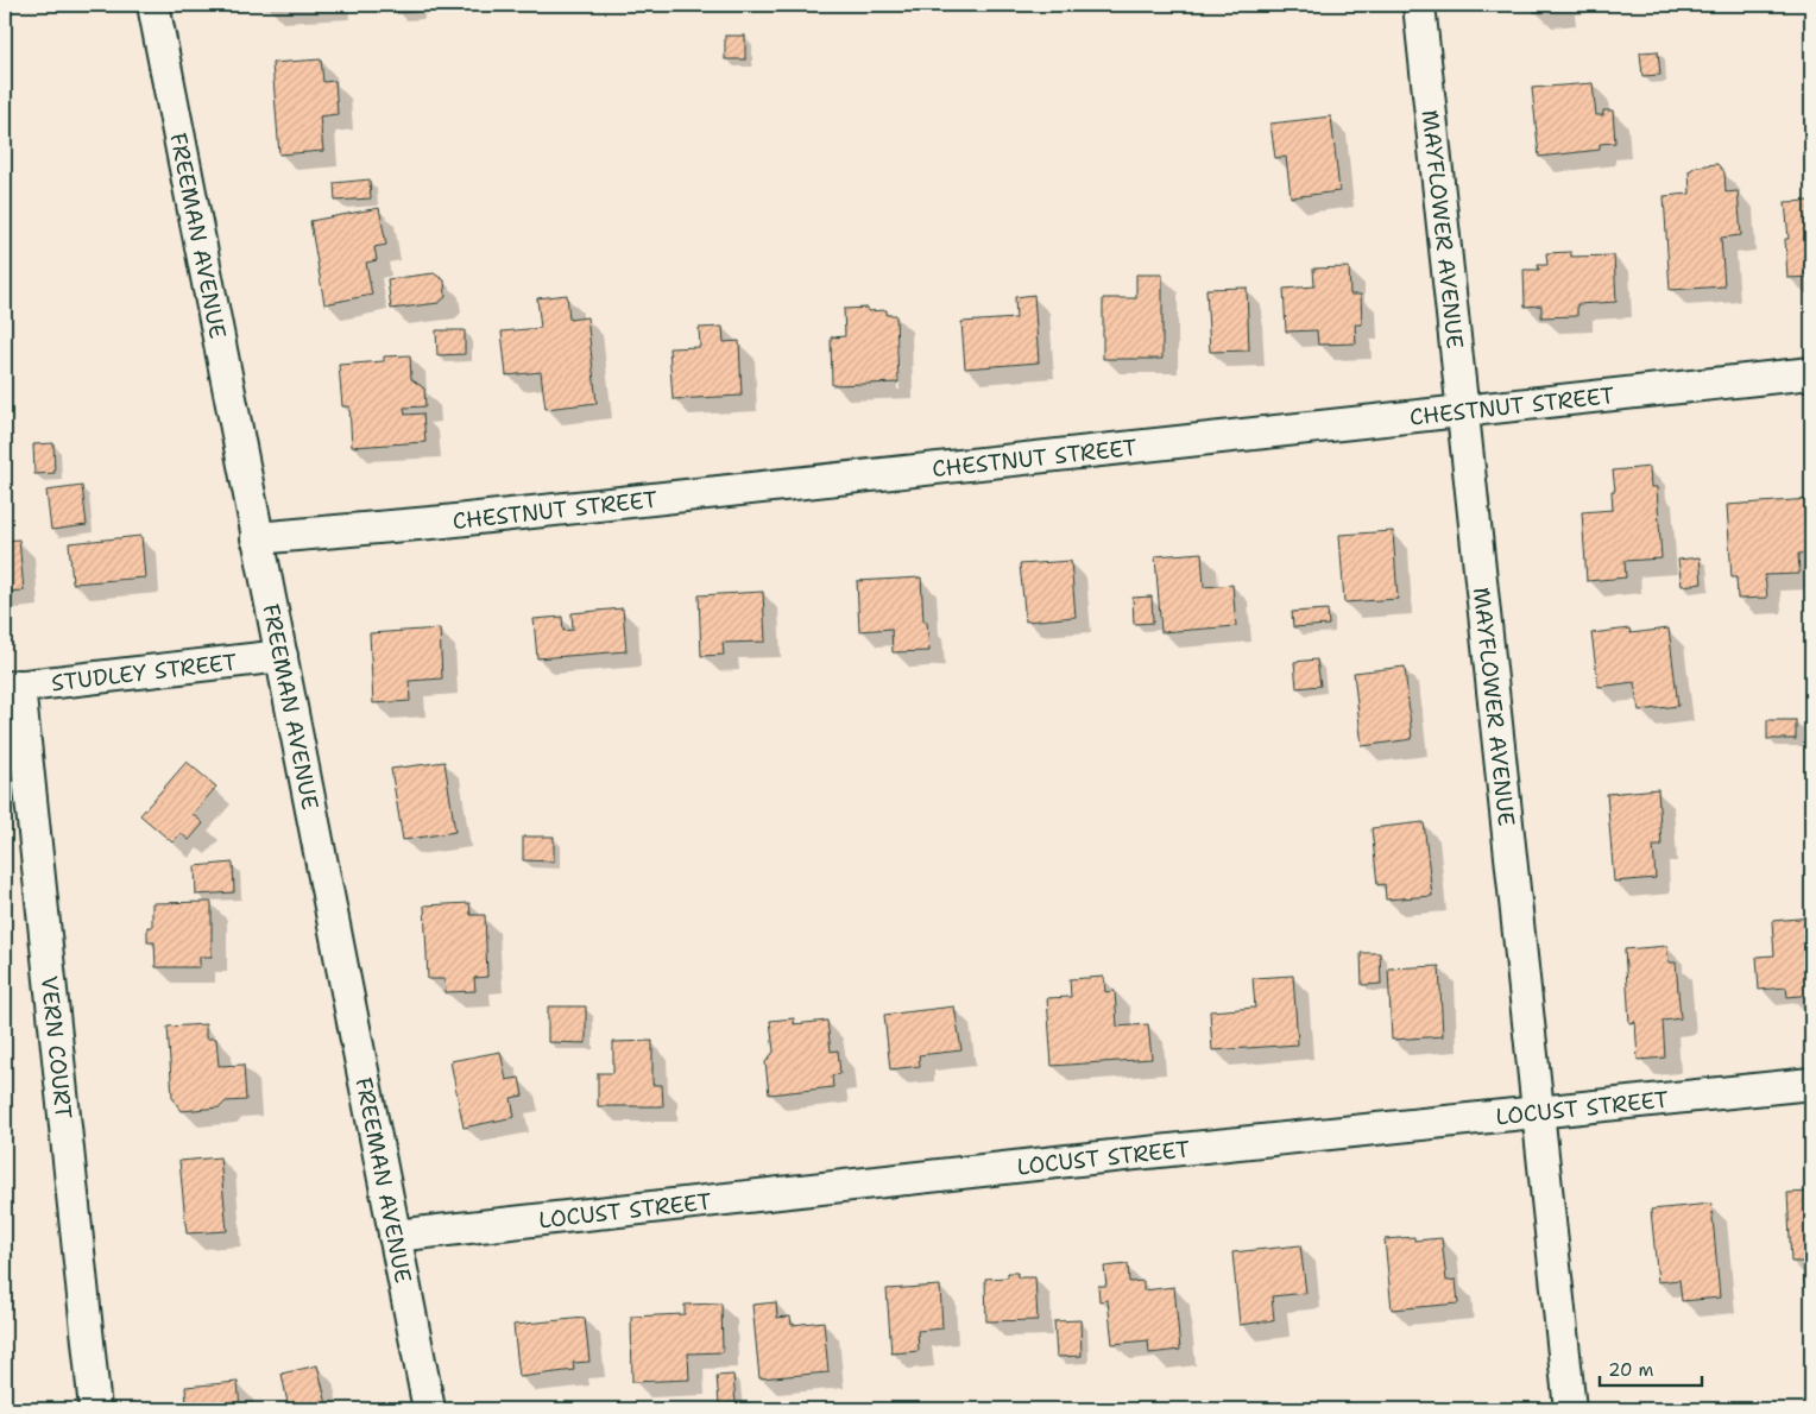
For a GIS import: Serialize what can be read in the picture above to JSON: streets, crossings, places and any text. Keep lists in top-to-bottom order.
{
  "streets": {
    "street": [
      "MAYFLOWER AVENUE",
      "FREEMAN AVENUE",
      "CHESTNUT STREET",
      "STUDLEY STREET",
      "VERN COURT",
      "LOCUST STREET"
    ]
  },
  "crossings": [
    ["MAYFLOWER AVENUE", "CHESTNUT STREET"],
    ["MAYFLOWER AVENUE", "LOCUST STREET"],
    ["FREEMAN AVENUE", "CHESTNUT STREET"],
    ["FREEMAN AVENUE", "STUDLEY STREET"],
    ["FREEMAN AVENUE", "LOCUST STREET"],
    ["STUDLEY STREET", "VERN COURT"]
  ],
  "scale_bar": "20 m"
}
